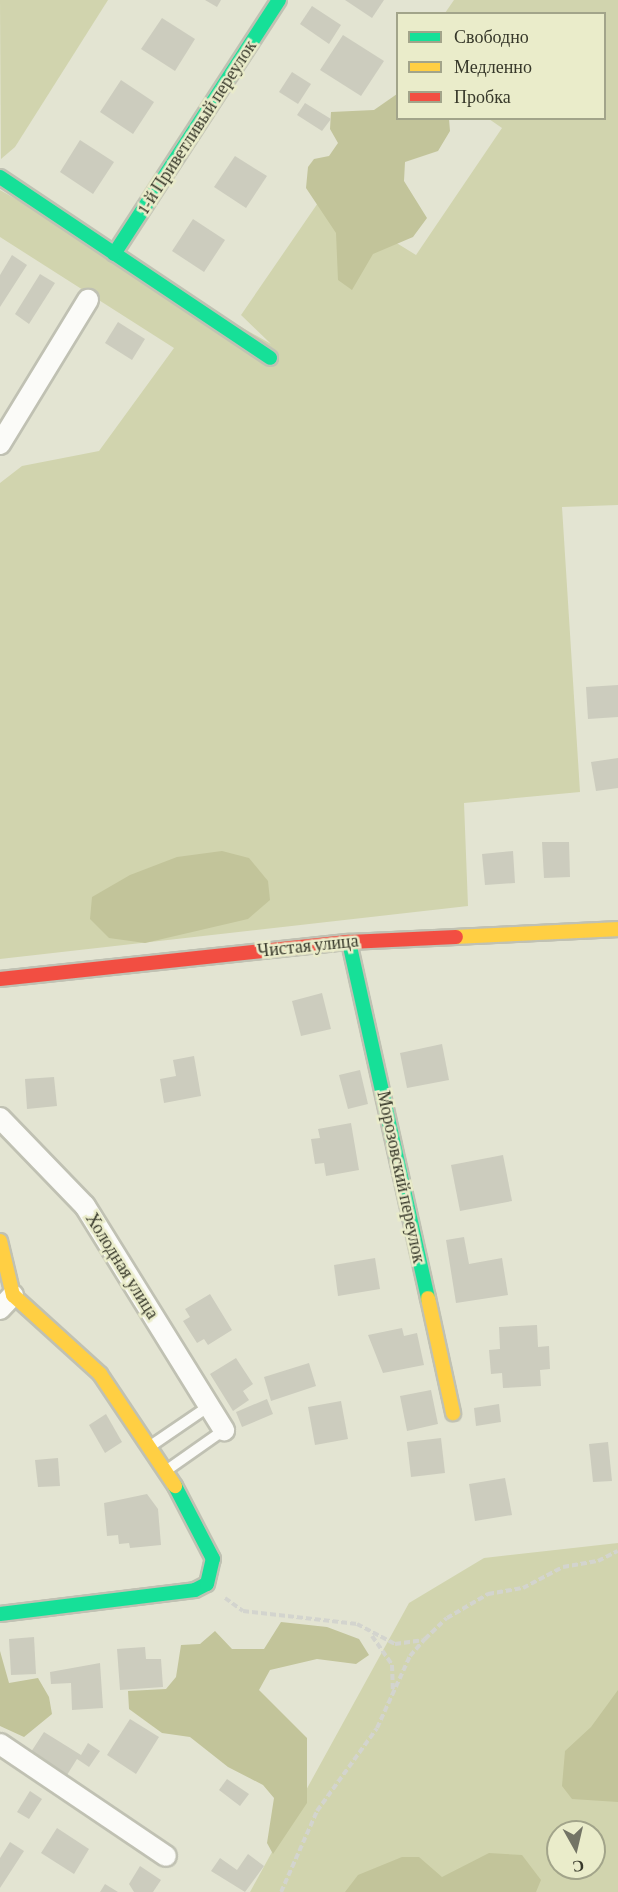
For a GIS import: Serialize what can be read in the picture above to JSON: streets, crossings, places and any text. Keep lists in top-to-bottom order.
{
  "streets": {
    "street": [
      "1-й Приветливый переулок",
      "Чистая улица",
      "Морозовский переулок",
      "Холодная улица"
    ]
  },
  "crossings": [
    ["Чистая улица", "Морозовский переулок"]
  ],
  "legend": ["Свободно", "Медленно", "Пробка"],
  "north": "bottom"
}
